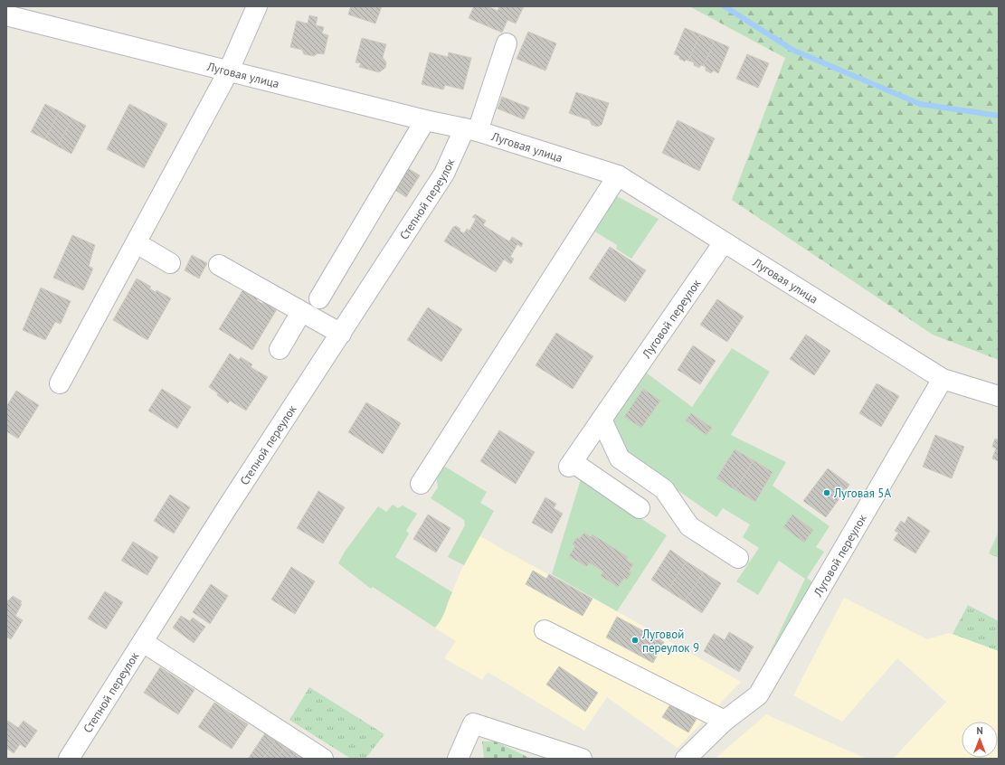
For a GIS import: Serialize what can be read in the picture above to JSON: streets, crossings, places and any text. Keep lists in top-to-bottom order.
{
  "streets": {
    "street": ["Луговая улица", "Степной переулок", "Луговой переулок"]
  },
  "crossings": [
    ["Луговая улица", "Степной переулок"],
    ["Луговая улица", "Луговой переулок"]
  ],
  "places": ["Луговая 5А", "Луговой переулок 9"],
  "north": "top"
}
